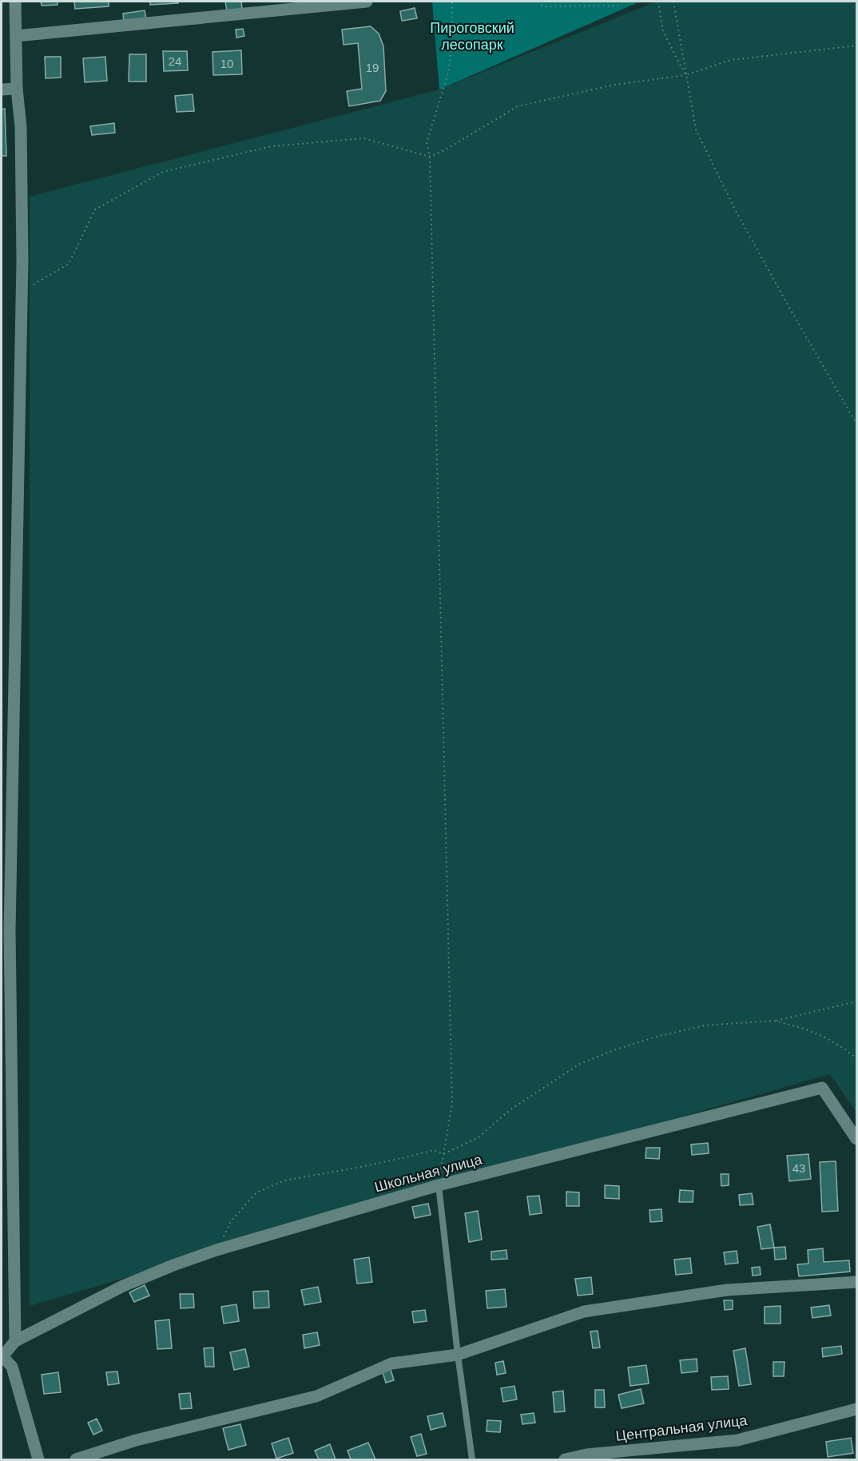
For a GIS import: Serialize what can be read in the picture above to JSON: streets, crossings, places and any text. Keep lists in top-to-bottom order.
{
  "streets": {
    "street": ["Школьная улица", "Центральная улица"]
  },
  "parks": ["Пироговский лесопарк"],
  "house_numbers": [
    "24",
    "10",
    "19",
    "43"
  ]
}
